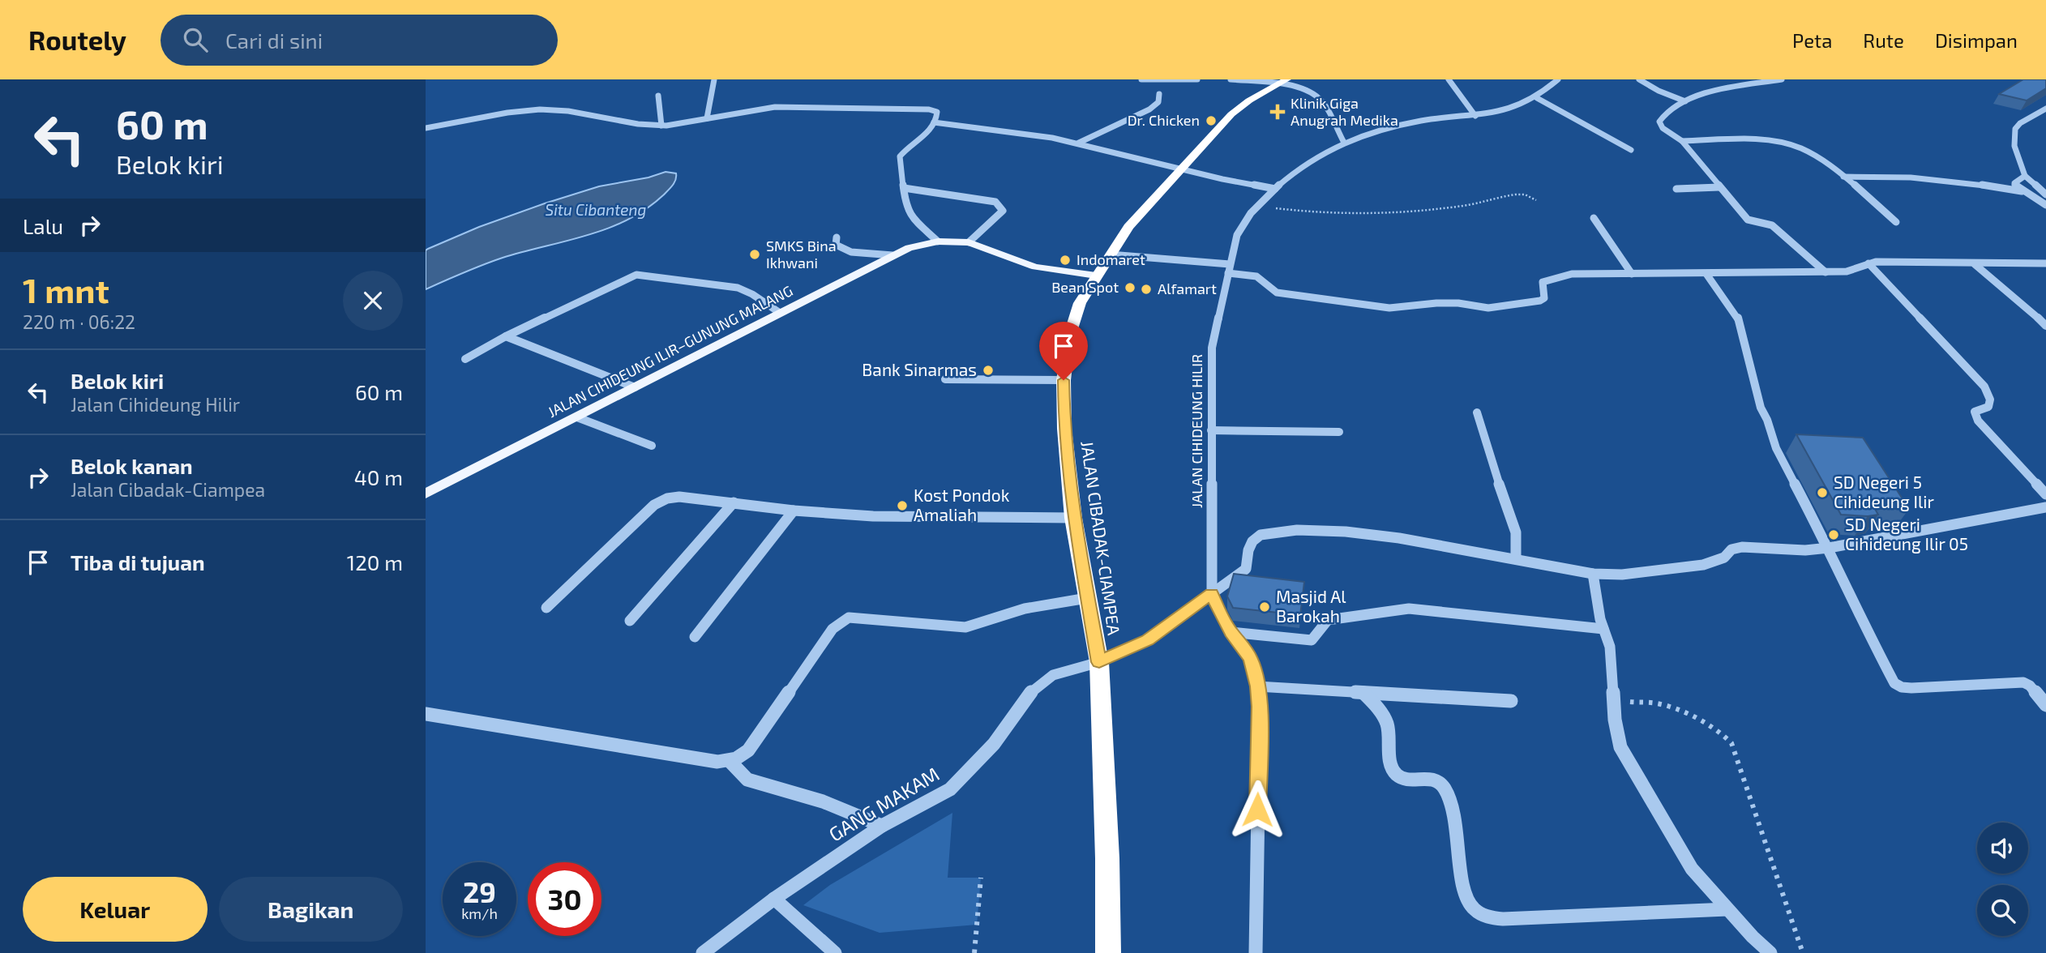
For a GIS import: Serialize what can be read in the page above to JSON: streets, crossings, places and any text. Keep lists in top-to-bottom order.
{
  "streets": {
    "highway": ["JALAN CIBADAK-CIAMPEA"],
    "main road": ["JALAN CIHIDEUNG ILIR–GUNUNG MALANG"],
    "street": ["JALAN CIHIDEUNG HILIR", "GANG MAKAM"]
  },
  "crossings": [
    ["JALAN CIHIDEUNG ILIR–GUNUNG MALANG", "JALAN CIBADAK-CIAMPEA"],
    ["JALAN CIBADAK-CIAMPEA", "GANG MAKAM"]
  ],
  "water": ["Situ Cibanteng"],
  "places": {
    "health": ["Klinik Giga Anugrah Medika"],
    "other": [
      "Dr. Chicken",
      "SMKS Bina Ikhwani",
      "Indomaret",
      "Bean Spot",
      "Alfamart",
      "Bank Sinarmas",
      "SD Negeri 5 Cihideung Ilir",
      "Kost Pondok Amaliah",
      "SD Negeri Cihideung Ilir 05",
      "Masjid Al Barokah"
    ]
  },
  "page": {
    "header": "Routely",
    "search": "Cari di sini",
    "nav": ["Peta", "Rute", "Disimpan"],
    "turn": ["60 m", "Belok kiri"],
    "then": "Lalu",
    "heading": ["1 mnt", "220 m · 06:22"],
    "list": [
      {
        "name": "Belok kiri",
        "note": "Jalan Cihideung Hilir",
        "value": "60 m"
      },
      {
        "name": "Belok kanan",
        "note": "Jalan Cibadak-Ciampea",
        "value": "40 m"
      },
      {
        "name": "Tiba di tujuan",
        "value": "120 m"
      }
    ],
    "speed": "29 km/h",
    "limit": "30",
    "buttons": ["Keluar", "Bagikan"]
  }
}
